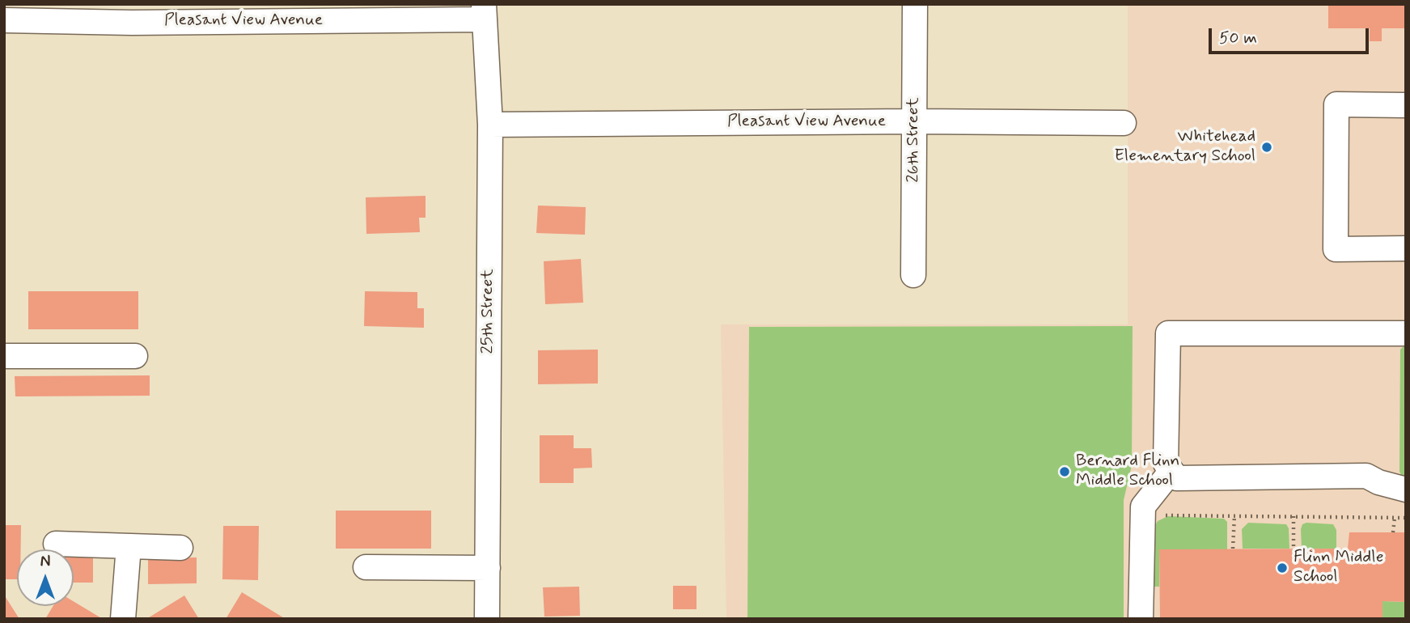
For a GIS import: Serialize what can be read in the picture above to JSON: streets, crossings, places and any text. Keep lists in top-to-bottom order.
{
  "streets": {
    "street": ["Pleasant View Avenue", "26th Street", "25th Street"]
  },
  "crossings": [
    ["Pleasant View Avenue", "26th Street"],
    ["Pleasant View Avenue", "25th Street"]
  ],
  "places": ["Whitehead Elementary School", "Bernard Flinn Middle School", "Flinn Middle School"],
  "scale_bar": "50 m",
  "north": "top"
}
